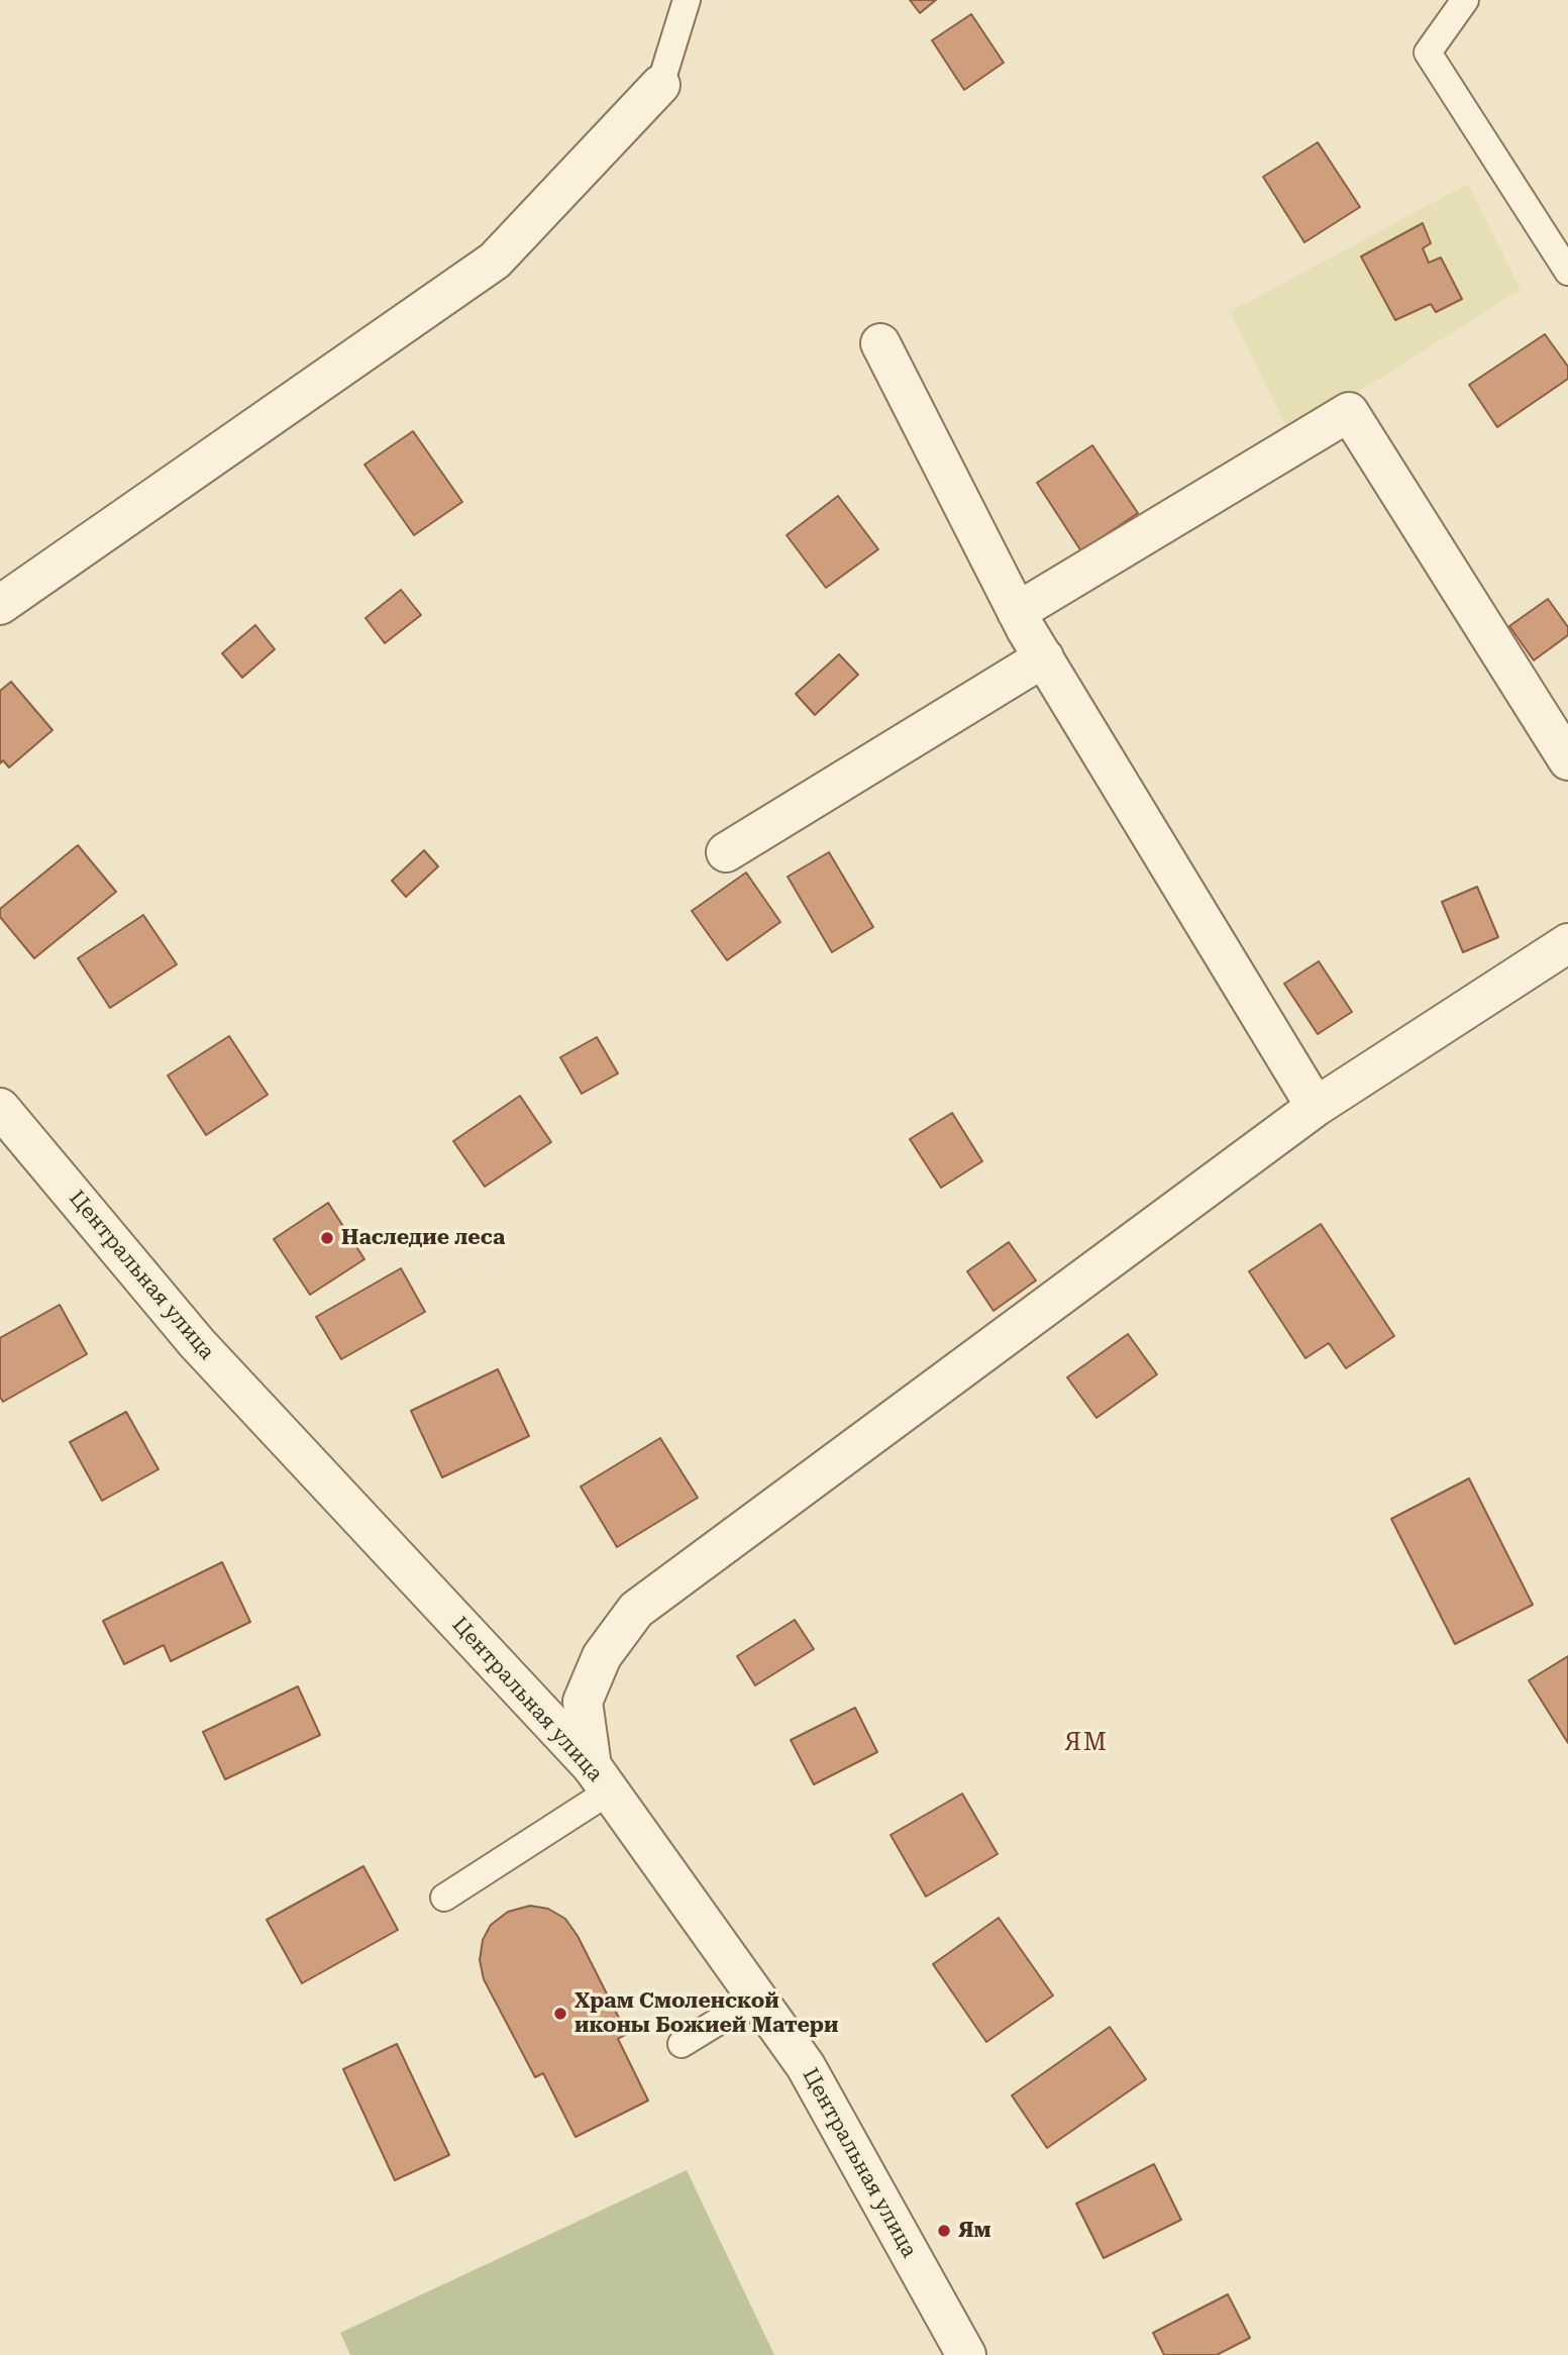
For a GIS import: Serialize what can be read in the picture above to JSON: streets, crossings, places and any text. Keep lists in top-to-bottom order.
{
  "streets": {
    "street": ["Центральная улица"]
  },
  "districts": ["ЯМ"],
  "places": ["Наследие леса", "Храм Смоленской иконы Божией Матери", "Ям"]
}
